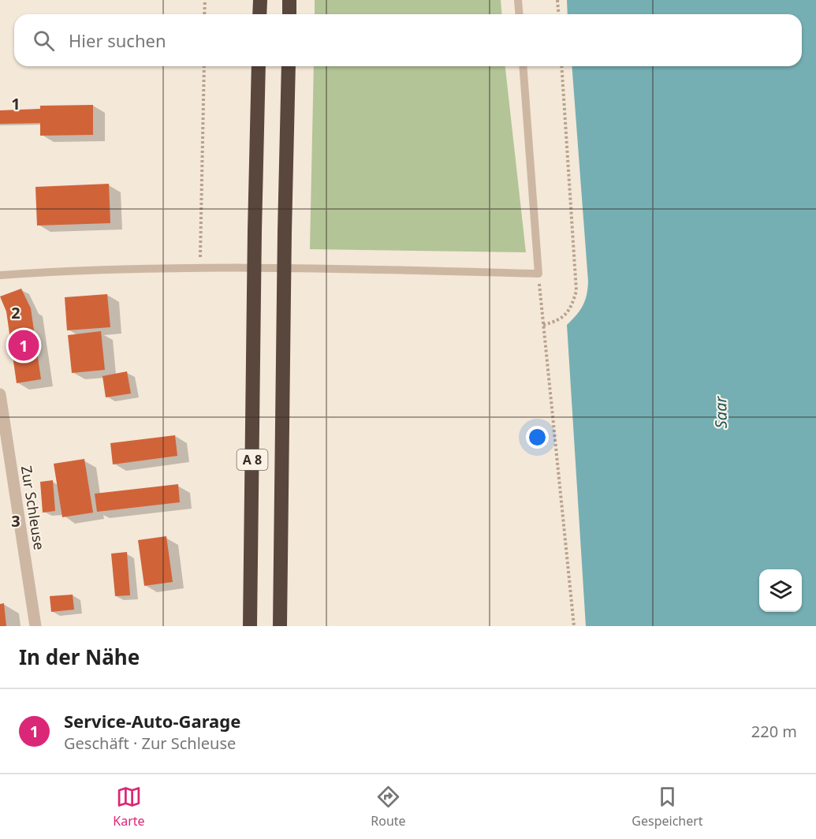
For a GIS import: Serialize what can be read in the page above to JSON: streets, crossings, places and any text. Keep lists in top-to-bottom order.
{
  "streets": {
    "highway": ["A 8"],
    "street": ["Zur Schleuse"]
  },
  "water": ["Saar"],
  "page": {
    "search": "Hier suchen",
    "pins": "1",
    "heading": "In der Nähe",
    "list": [
      {
        "mark": "1",
        "name": "Service-Auto-Garage",
        "note": "Geschäft · Zur Schleuse",
        "value": "220 m"
      }
    ],
    "nav": ["Karte", "Route", "Gespeichert"]
  },
  "grid": {
    "rows": ["1", "2", "3"]
  }
}
